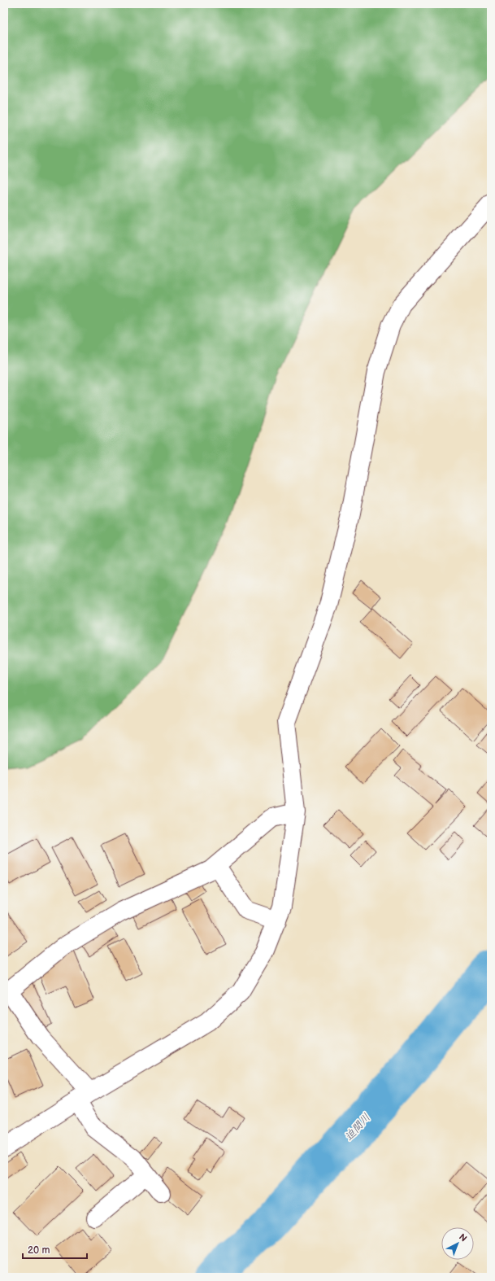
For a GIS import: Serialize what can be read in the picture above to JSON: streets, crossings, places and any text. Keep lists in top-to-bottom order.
{
  "water": ["迫間川"],
  "scale_bar": "20 m",
  "north": "top right"
}
